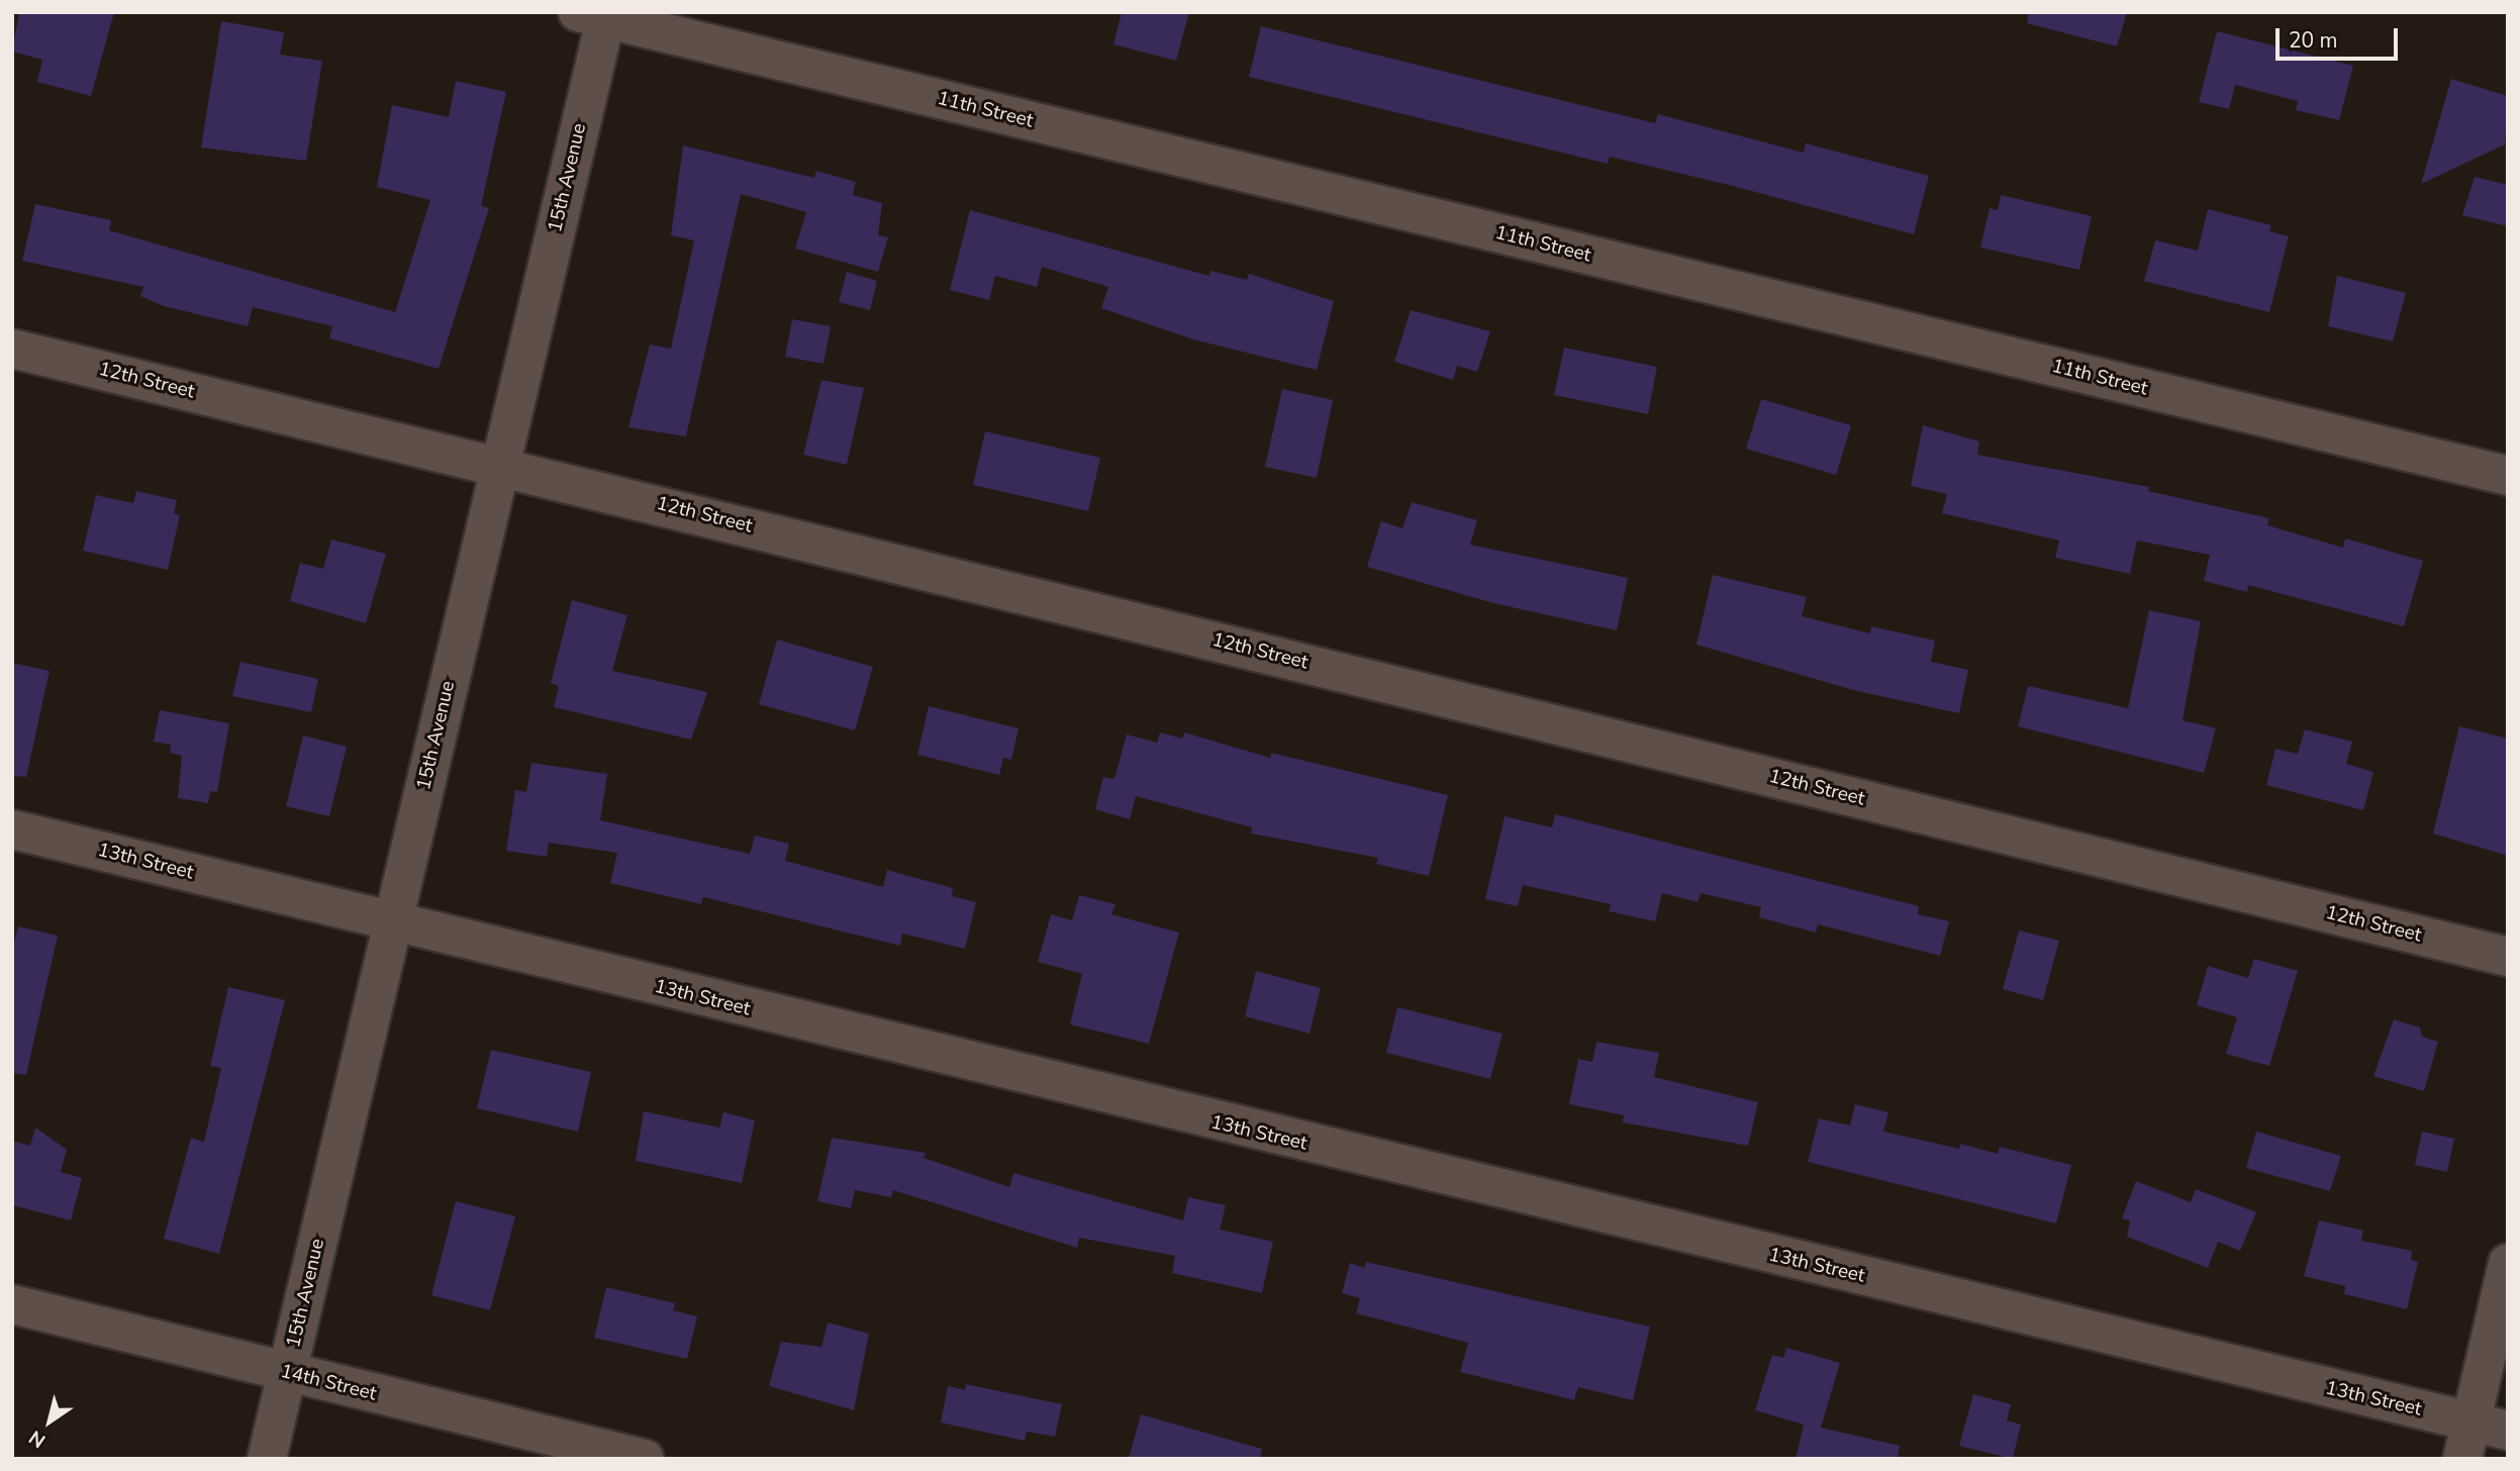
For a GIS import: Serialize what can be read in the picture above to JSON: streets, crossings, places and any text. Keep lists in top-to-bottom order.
{
  "streets": {
    "street": [
      "11th Street",
      "15th Avenue",
      "12th Street",
      "13th Street",
      "14th Street"
    ]
  },
  "crossings": [
    ["11th Street", "15th Avenue"],
    ["15th Avenue", "12th Street"],
    ["15th Avenue", "13th Street"],
    ["15th Avenue", "14th Street"]
  ],
  "scale_bar": "20 m",
  "north": "bottom left"
}
